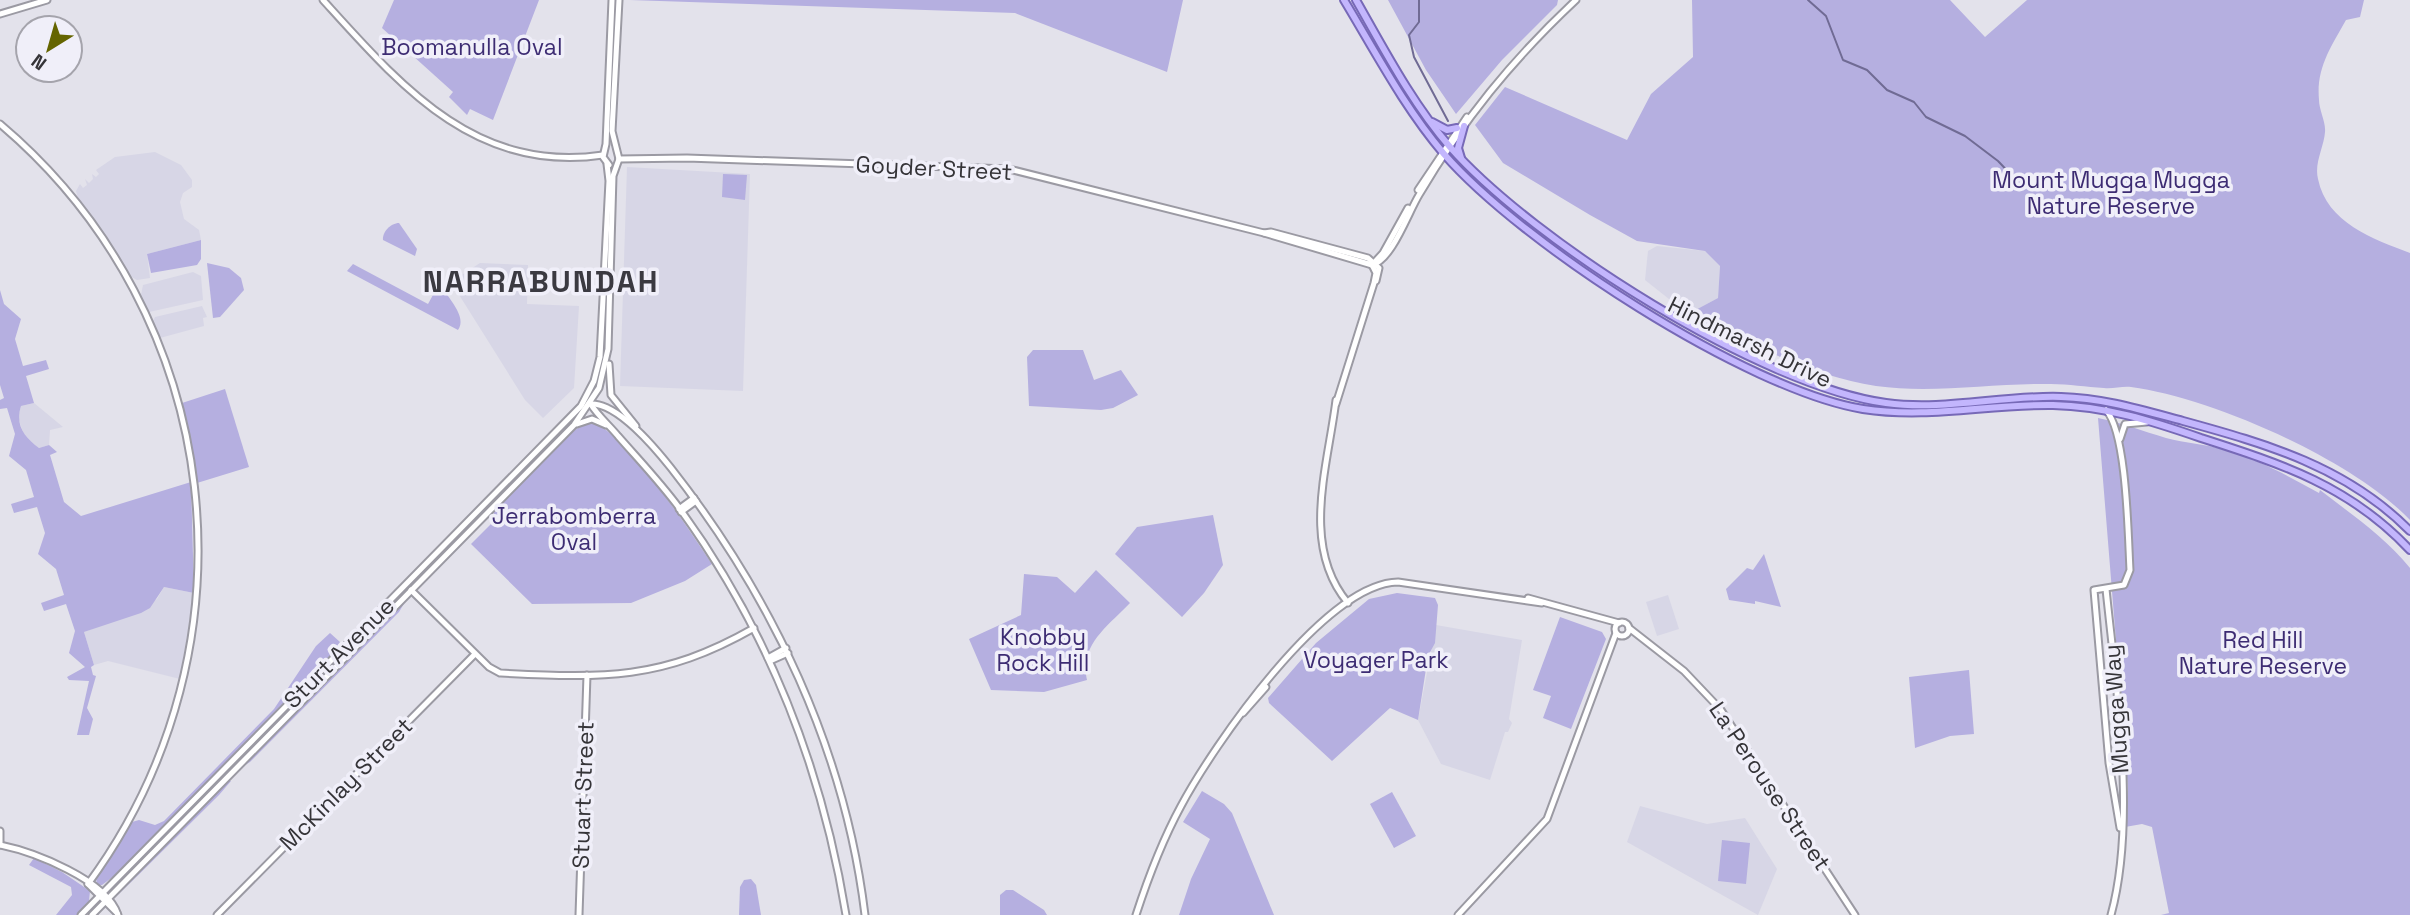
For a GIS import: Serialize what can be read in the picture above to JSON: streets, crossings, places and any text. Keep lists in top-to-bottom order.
{
  "streets": {
    "main road": ["Hindmarsh Drive"],
    "street": [
      "Goyder Street",
      "Sturt Avenue",
      "Mugga Way",
      "McKinlay Street",
      "La Perouse Street",
      "Stuart Street"
    ]
  },
  "districts": ["NARRABUNDAH"],
  "parks": [
    "Boomanulla Oval",
    "Mount Mugga Mugga Nature Reserve",
    "Jerrabomberra Oval",
    "Knobby Rock Hill",
    "Red Hill Nature Reserve",
    "Voyager Park"
  ],
  "north": "bottom left"
}
